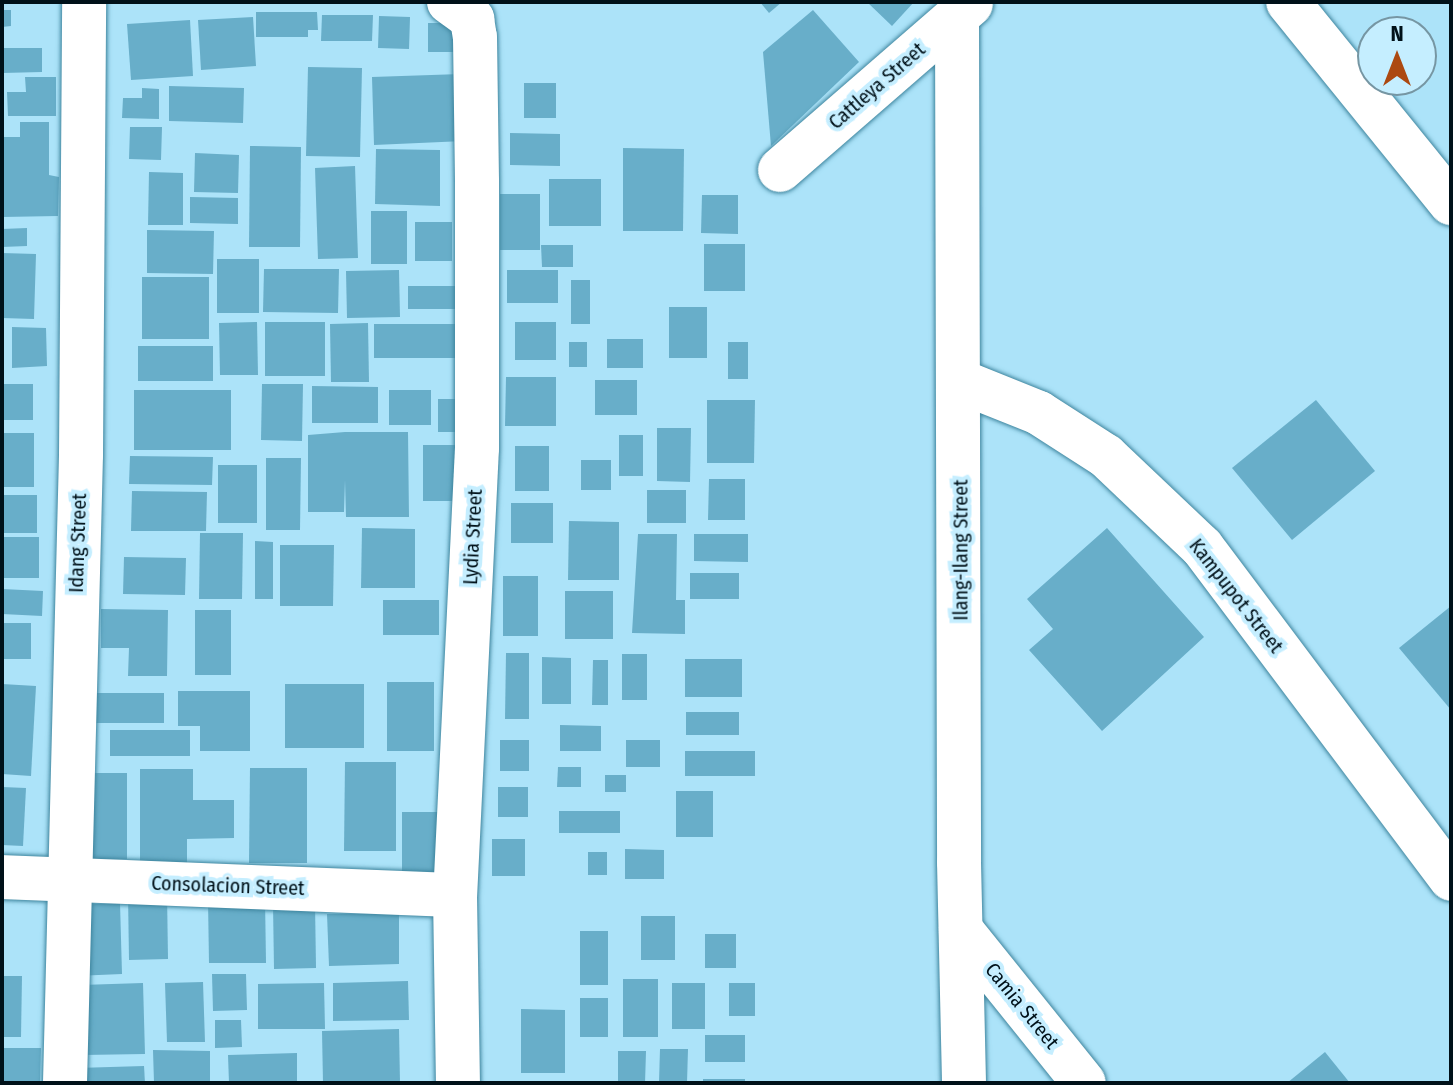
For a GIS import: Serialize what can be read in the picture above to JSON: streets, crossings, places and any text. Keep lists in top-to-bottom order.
{
  "streets": {
    "street": [
      "Cattleya Street",
      "Lydia Street",
      "Idang Street",
      "Ilang-Ilang Street",
      "Kampupot Street",
      "Consolacion Street",
      "Camia Street"
    ]
  },
  "crossings": [
    ["Cattleya Street", "Ilang-Ilang Street"],
    ["Lydia Street", "Consolacion Street"],
    ["Idang Street", "Consolacion Street"],
    ["Ilang-Ilang Street", "Kampupot Street"],
    ["Ilang-Ilang Street", "Camia Street"]
  ],
  "north": "top"
}
